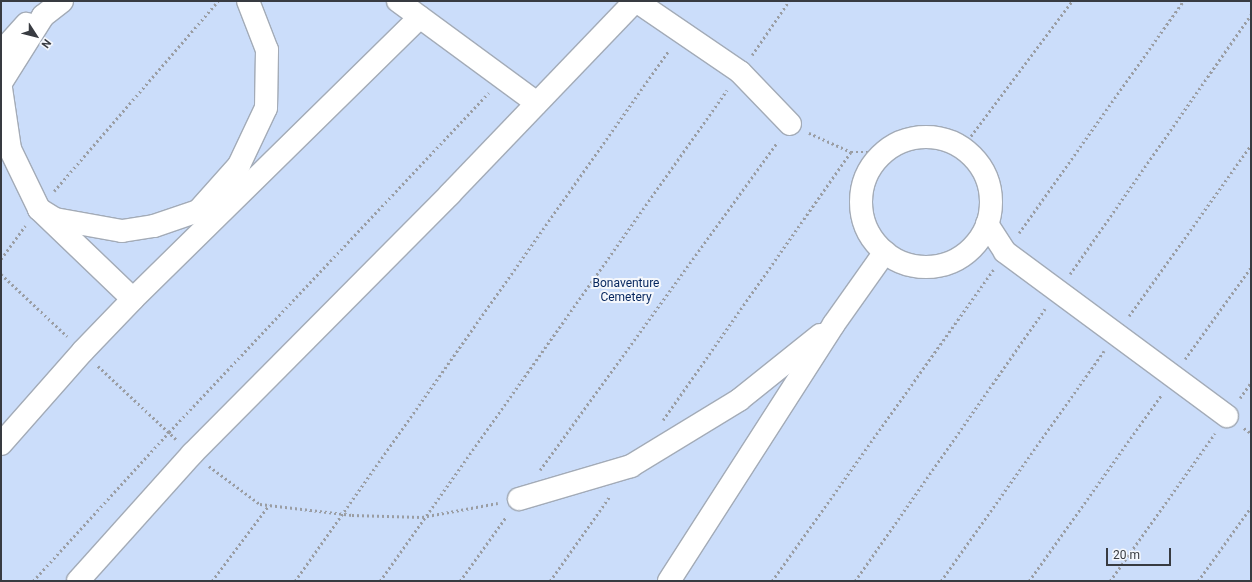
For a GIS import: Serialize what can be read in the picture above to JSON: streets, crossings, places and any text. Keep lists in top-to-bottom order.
{
  "parks": ["Bonaventure Cemetery"],
  "scale_bar": "20 m",
  "north": "bottom right"
}
